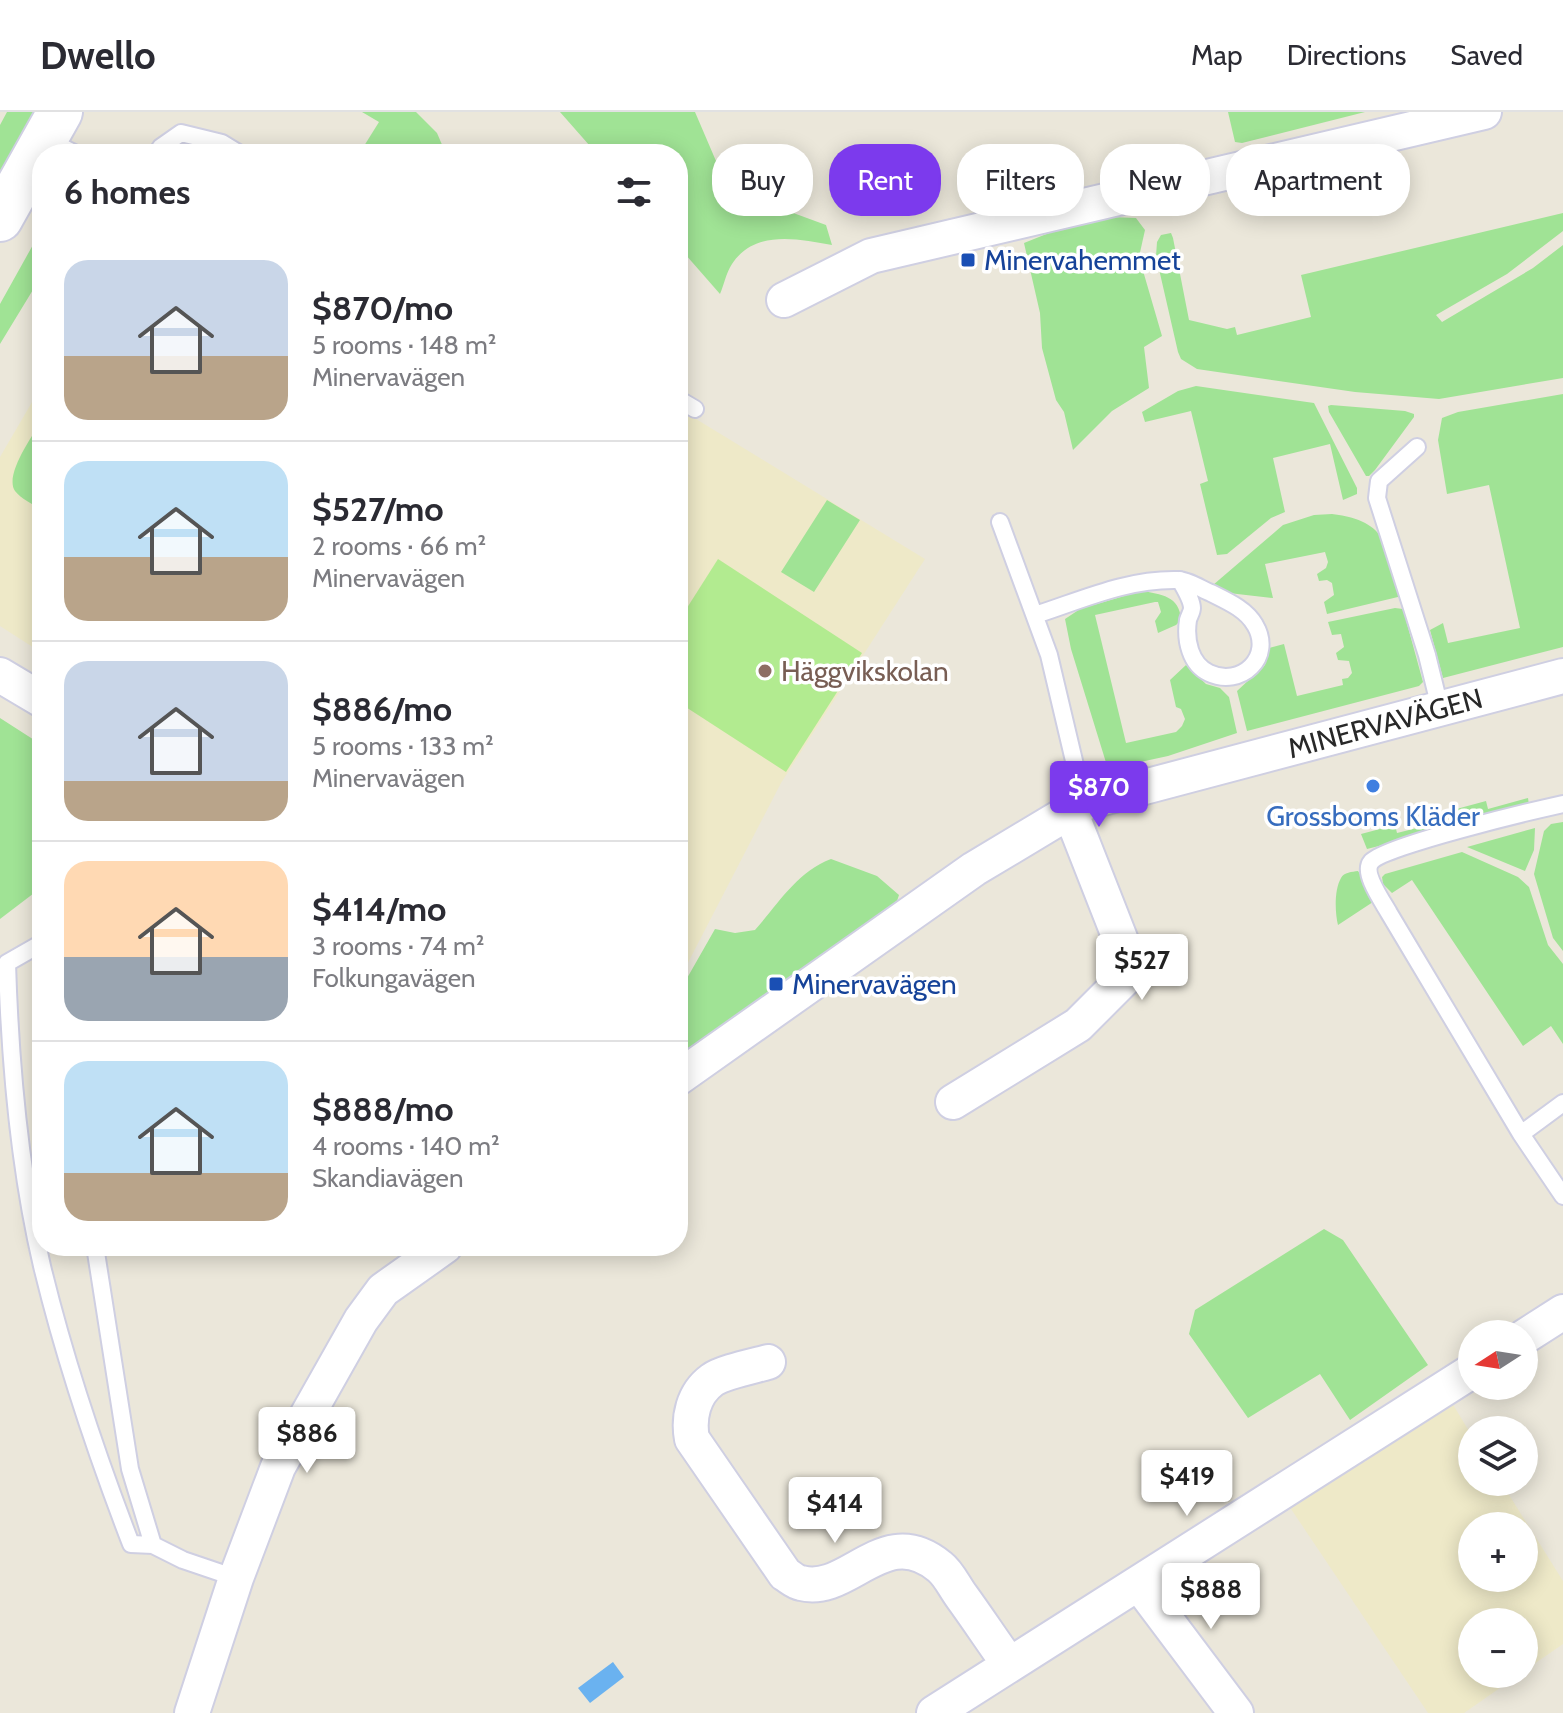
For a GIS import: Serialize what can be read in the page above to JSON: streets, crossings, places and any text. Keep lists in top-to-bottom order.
{
  "streets": {
    "street": ["MINERVAVÄGEN"]
  },
  "places": {
    "transit": ["Minervahemmet", "Minervavägen"],
    "other": ["Häggvikskolan", "Grossboms Kläder"]
  },
  "north": "left",
  "page": {
    "header": "Dwello",
    "nav": ["Map", "Directions", "Saved"],
    "chip": [
      "Buy",
      "Rent",
      "Filters",
      "New",
      "Apartment"
    ],
    "heading": "6 homes",
    "list": [
      {
        "name": "$870/mo",
        "note": "5 rooms · 148 m² · Minervavägen"
      },
      {
        "name": "$527/mo",
        "note": "2 rooms · 66 m² · Minervavägen"
      },
      {
        "name": "$886/mo",
        "note": "5 rooms · 133 m² · Minervavägen"
      },
      {
        "name": "$414/mo",
        "note": "3 rooms · 74 m² · Folkungavägen"
      },
      {
        "name": "$888/mo",
        "note": "4 rooms · 140 m² · Skandiavägen"
      }
    ],
    "price": [
      "$870",
      "$527",
      "$886",
      "$419",
      "$414",
      "$888"
    ],
    "map_buttons": ["+", "−"]
  }
}
